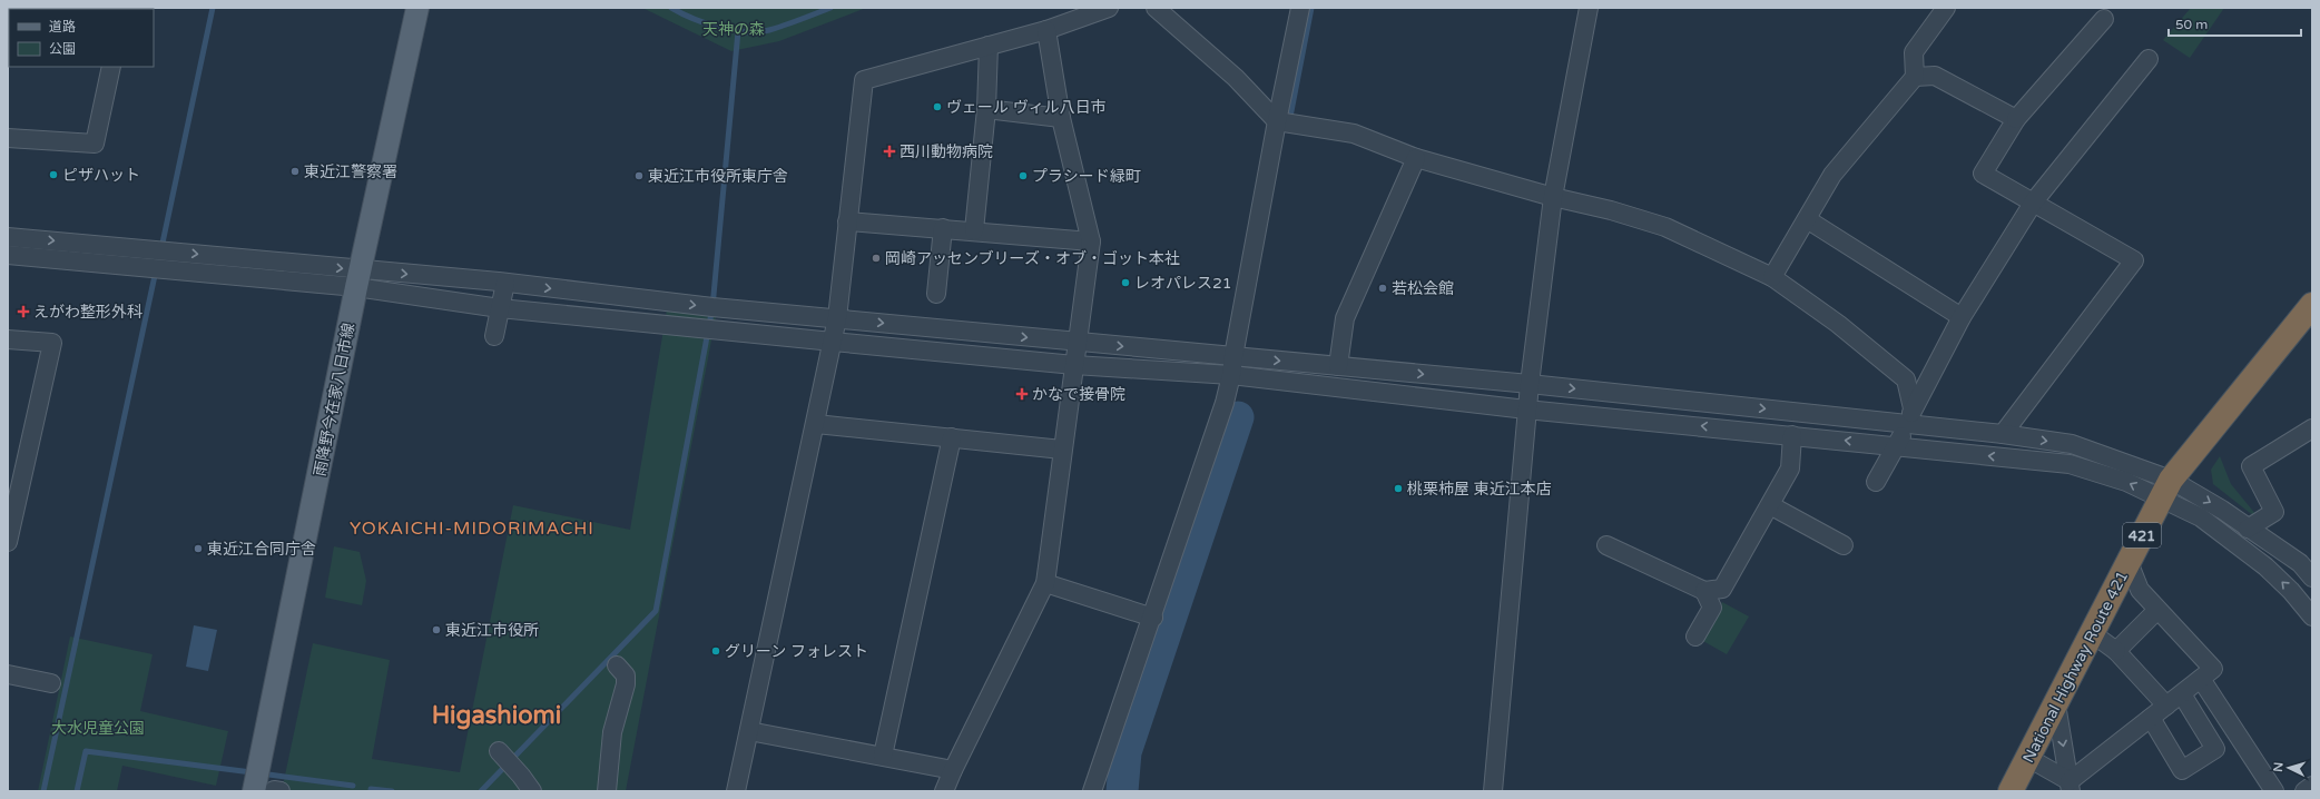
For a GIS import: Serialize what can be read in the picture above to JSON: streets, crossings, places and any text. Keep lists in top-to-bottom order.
{
  "streets": {
    "highway": ["421", "National Highway Route 421"],
    "main road": ["雨降野今在家八日市線"]
  },
  "districts": ["YOKAICHI-MIDORIMACHI", "Higashiomi"],
  "parks": ["天神の森", "大水児童公園"],
  "places": {
    "other": [
      "ヴェール ヴィル八日市",
      "東近江警察署",
      "ピザハット",
      "東近江市役所東庁舎",
      "プラシード緑町",
      "岡崎アッセンブリーズ・オブ・ゴット本社",
      "レオパレス21",
      "若松会館",
      "桃栗柿屋 東近江本店",
      "東近江合同庁舎",
      "東近江市役所",
      "グリーン フォレスト"
    ],
    "health": ["西川動物病院", "えがわ整形外科", "かなで接骨院"]
  },
  "legend": ["道路", "公園"],
  "scale_bar": "50 m",
  "north": "left"
}
